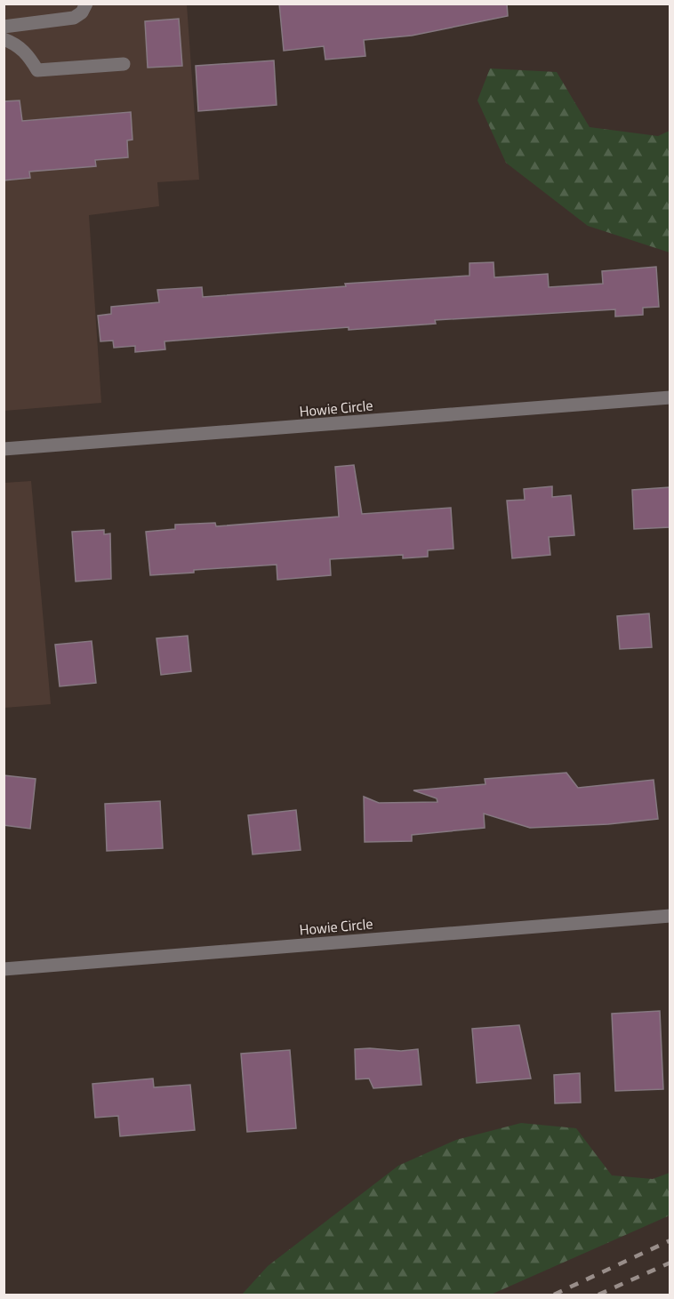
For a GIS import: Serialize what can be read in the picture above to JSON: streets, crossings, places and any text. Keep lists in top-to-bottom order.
{
  "streets": {
    "street": ["Howie Circle"]
  }
}
